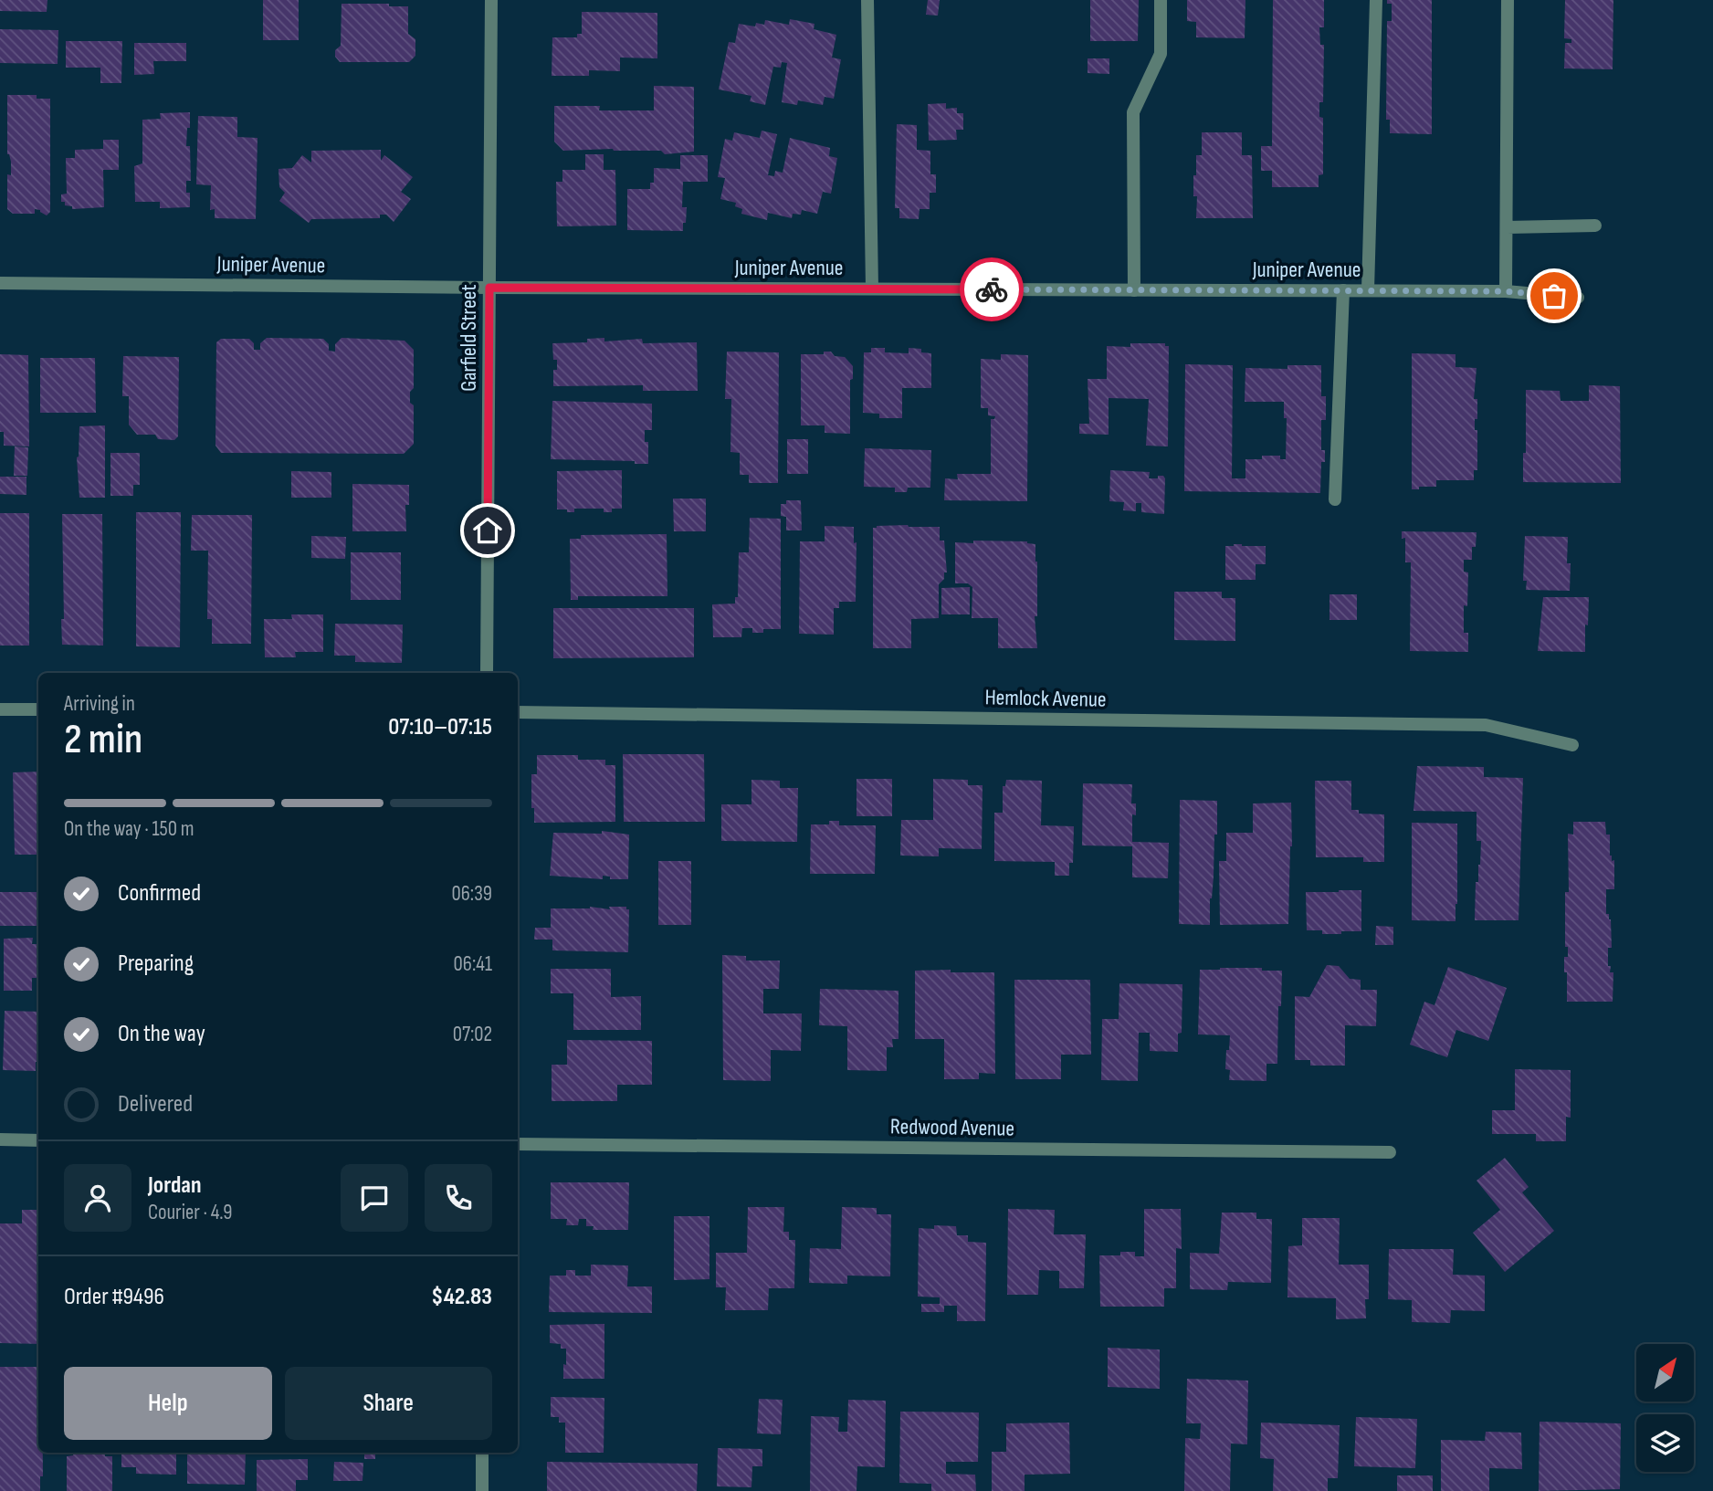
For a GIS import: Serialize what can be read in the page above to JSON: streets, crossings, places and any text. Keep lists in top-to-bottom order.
{
  "streets": {
    "street": [
      "Juniper Avenue",
      "Garfield Street",
      "Hemlock Avenue",
      "Redwood Avenue"
    ]
  },
  "crossings": [
    ["Juniper Avenue", "Garfield Street"]
  ],
  "north": "top right",
  "page": {
    "heading": ["2 min", "Arriving in", "07:10–07:15"],
    "panel": [
      "Jordan",
      "Courier · 4.9",
      "Order #9496",
      "$42.83"
    ],
    "bar": "On the way · 150 m",
    "list": [
      ["Confirmed", "06:39"],
      ["Preparing", "06:41"],
      ["On the way", "07:02"],
      "Delivered"
    ],
    "buttons": ["Help", "Share"]
  }
}
